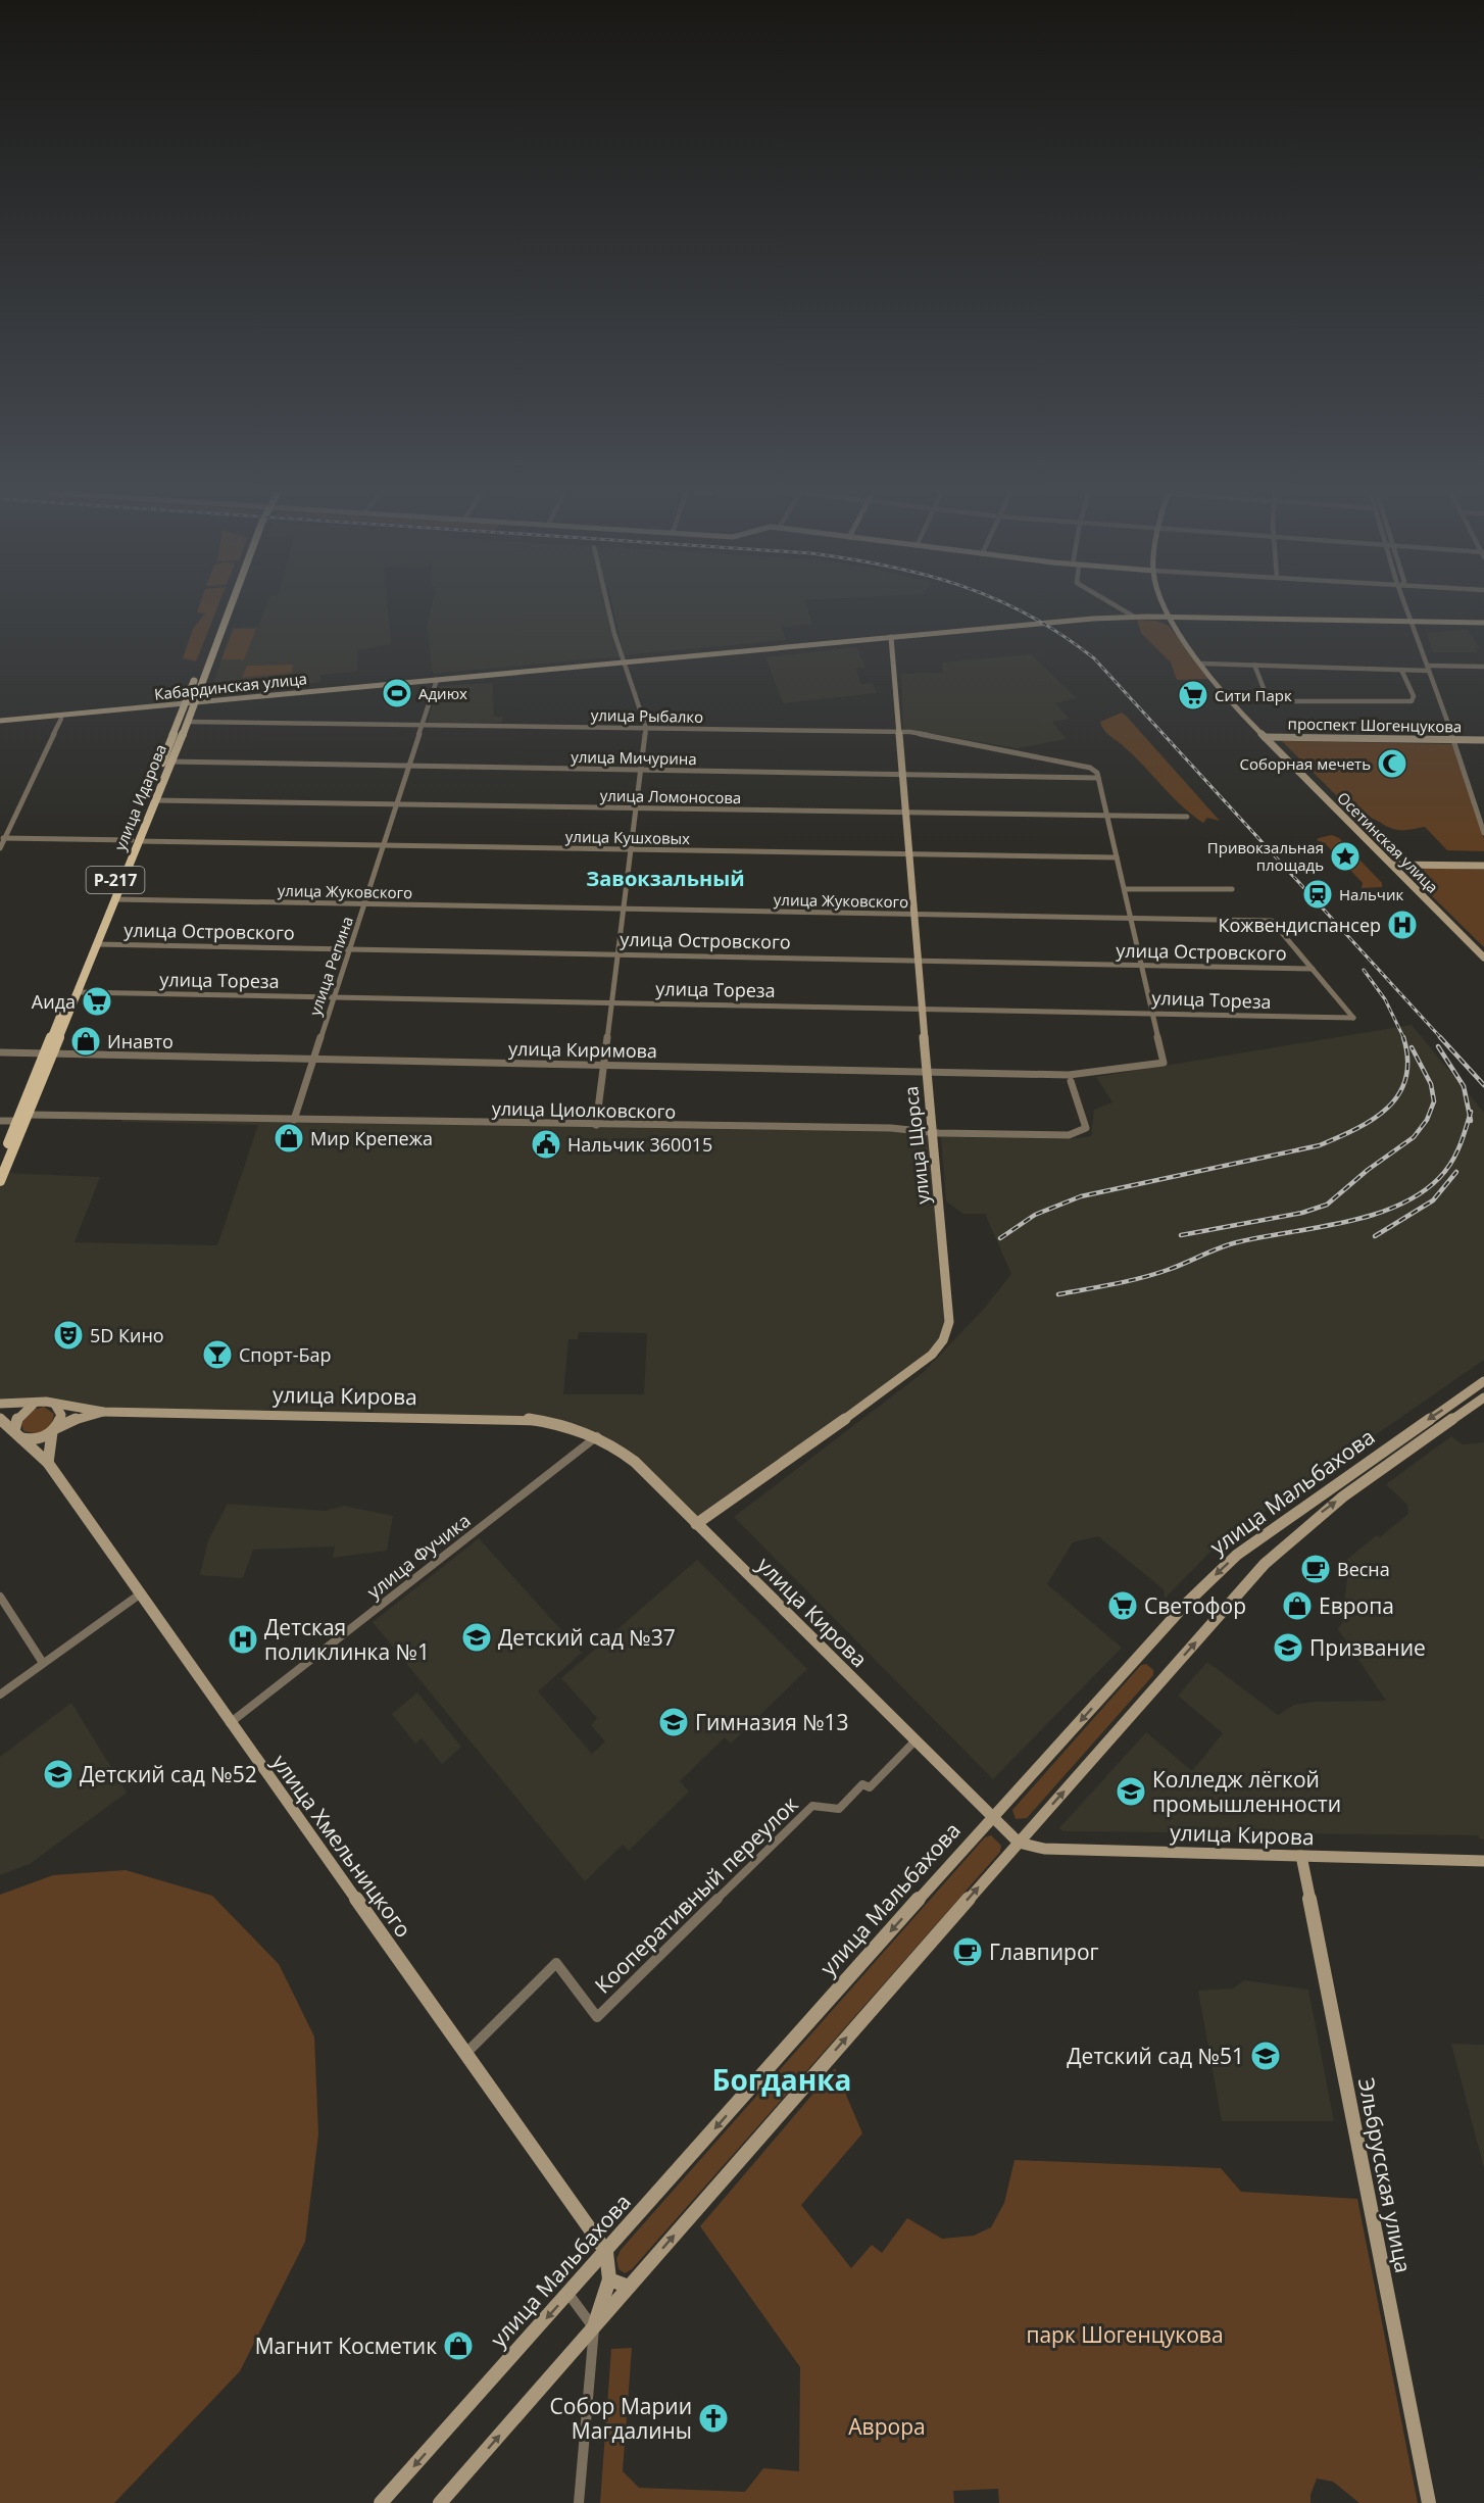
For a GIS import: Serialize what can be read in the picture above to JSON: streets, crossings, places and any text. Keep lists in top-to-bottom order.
{
  "streets": {
    "main road": [
      "Кабардинская улица",
      "проспект Шогенцукова",
      "улица Идарова",
      "Осетинская улица",
      "Р-217",
      "улица Щорса",
      "улица Кирова",
      "улица Мальбахова",
      "улица Хмельницкого",
      "Эльбрусская улица"
    ],
    "street": [
      "улица Рыбалко",
      "улица Мичурина",
      "улица Ломоносова",
      "улица Кушховых",
      "улица Жуковского",
      "улица Островского",
      "улица Репина",
      "улица Тореза",
      "улица Киримова",
      "улица Циолковского",
      "улица Фучика",
      "Кооперативный переулок"
    ]
  },
  "crossings": [
    ["Кабардинская улица", "улица Идарова"],
    ["Кабардинская улица", "Осетинская улица"],
    ["Кабардинская улица", "улица Репина"],
    ["Кабардинская улица", "улица Щорса"],
    ["улица Рыбалко", "улица Мичурина"],
    ["улица Рыбалко", "улица Идарова"],
    ["улица Рыбалко", "улица Репина"],
    ["улица Рыбалко", "улица Щорса"],
    ["проспект Шогенцукова", "Осетинская улица"],
    ["улица Мичурина", "улица Идарова"],
    ["улица Мичурина", "улица Репина"],
    ["улица Мичурина", "улица Щорса"],
    ["улица Ломоносова", "улица Идарова"],
    ["улица Ломоносова", "улица Репина"],
    ["улица Ломоносова", "улица Щорса"],
    ["улица Идарова", "улица Кушховых"],
    ["улица Идарова", "улица Жуковского"],
    ["улица Идарова", "улица Островского"],
    ["улица Идарова", "улица Тореза"],
    ["улица Идарова", "улица Киримова"],
    ["улица Идарова", "улица Циолковского"],
    ["улица Кушховых", "улица Репина"],
    ["улица Кушховых", "улица Щорса"],
    ["улица Жуковского", "улица Островского"],
    ["улица Жуковского", "улица Репина"],
    ["улица Жуковского", "улица Тореза"],
    ["улица Жуковского", "улица Щорса"],
    ["улица Островского", "улица Репина"],
    ["улица Островского", "улица Тореза"],
    ["улица Островского", "улица Щорса"],
    ["улица Репина", "улица Тореза"],
    ["улица Репина", "улица Киримова"],
    ["улица Репина", "улица Циолковского"],
    ["улица Тореза", "улица Киримова"],
    ["улица Тореза", "улица Щорса"],
    ["улица Киримова", "улица Щорса"],
    ["улица Циолковского", "улица Щорса"],
    ["улица Щорса", "улица Кирова"],
    ["улица Кирова", "улица Мальбахова"],
    ["улица Кирова", "улица Фучика"],
    ["улица Кирова", "Кооперативный переулок"],
    ["улица Кирова", "Эльбрусская улица"],
    ["улица Мальбахова", "улица Хмельницкого"],
    ["улица Фучика", "улица Хмельницкого"],
    ["улица Хмельницкого", "Кооперативный переулок"]
  ],
  "districts": ["Завокзальный", "Богданка"],
  "parks": ["парк Шогенцукова", "Аврора"],
  "places": {
    "sports": ["Адиюх"],
    "supermarket": ["Сити Парк", "Аида", "Светофор"],
    "mosque": ["Соборная мечеть"],
    "place": ["Привокзальная площадь"],
    "station": ["Нальчик"],
    "hospital": ["Кожвендиспансер", "Детская поликлинка №1"],
    "shop": [
      "Инавто",
      "Мир Крепежа",
      "Европа",
      "Магнит Косметик"
    ],
    "public building": ["Нальчик 360015"],
    "theatre": ["5D Кино"],
    "bar": ["Спорт-Бар"],
    "cafe": ["Весна", "Главпирог"],
    "school or university": [
      "Детский сад №37",
      "Призвание",
      "Гимназия №13",
      "Детский сад №52",
      "Колледж лёгкой промышленности",
      "Детский сад №51"
    ],
    "church": ["Собор Марии Магдалины"]
  }
}
